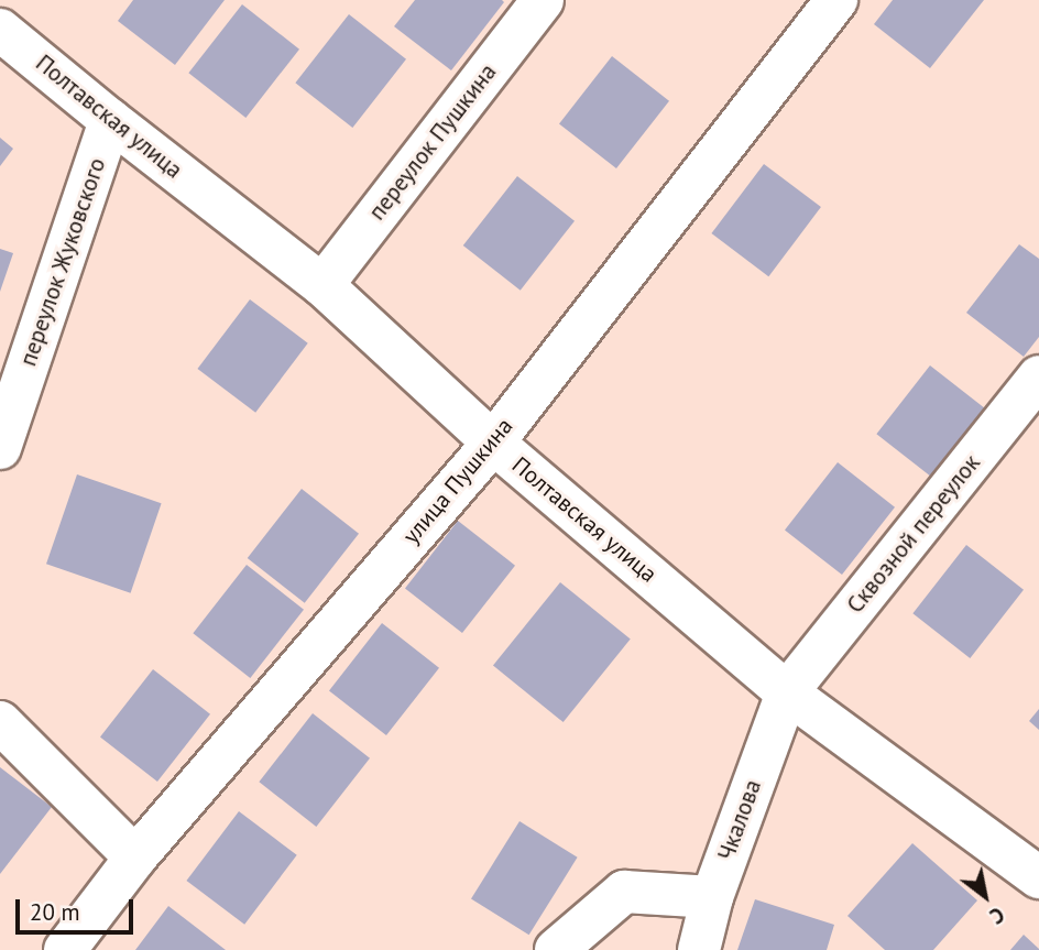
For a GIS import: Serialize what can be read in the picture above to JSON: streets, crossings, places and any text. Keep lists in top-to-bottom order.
{
  "streets": {
    "street": [
      "Полтавская улица",
      "переулок Пушкина",
      "переулок Жуковского",
      "улица Пушкина",
      "Сквозной переулок",
      "Чкалова"
    ]
  },
  "crossings": [
    ["Полтавская улица", "переулок Пушкина"],
    ["Полтавская улица", "переулок Жуковского"],
    ["Полтавская улица", "улица Пушкина"],
    ["Полтавская улица", "Сквозной переулок"],
    ["Полтавская улица", "Чкалова"],
    ["Сквозной переулок", "Чкалова"]
  ],
  "scale_bar": "20 m",
  "north": "bottom right"
}
